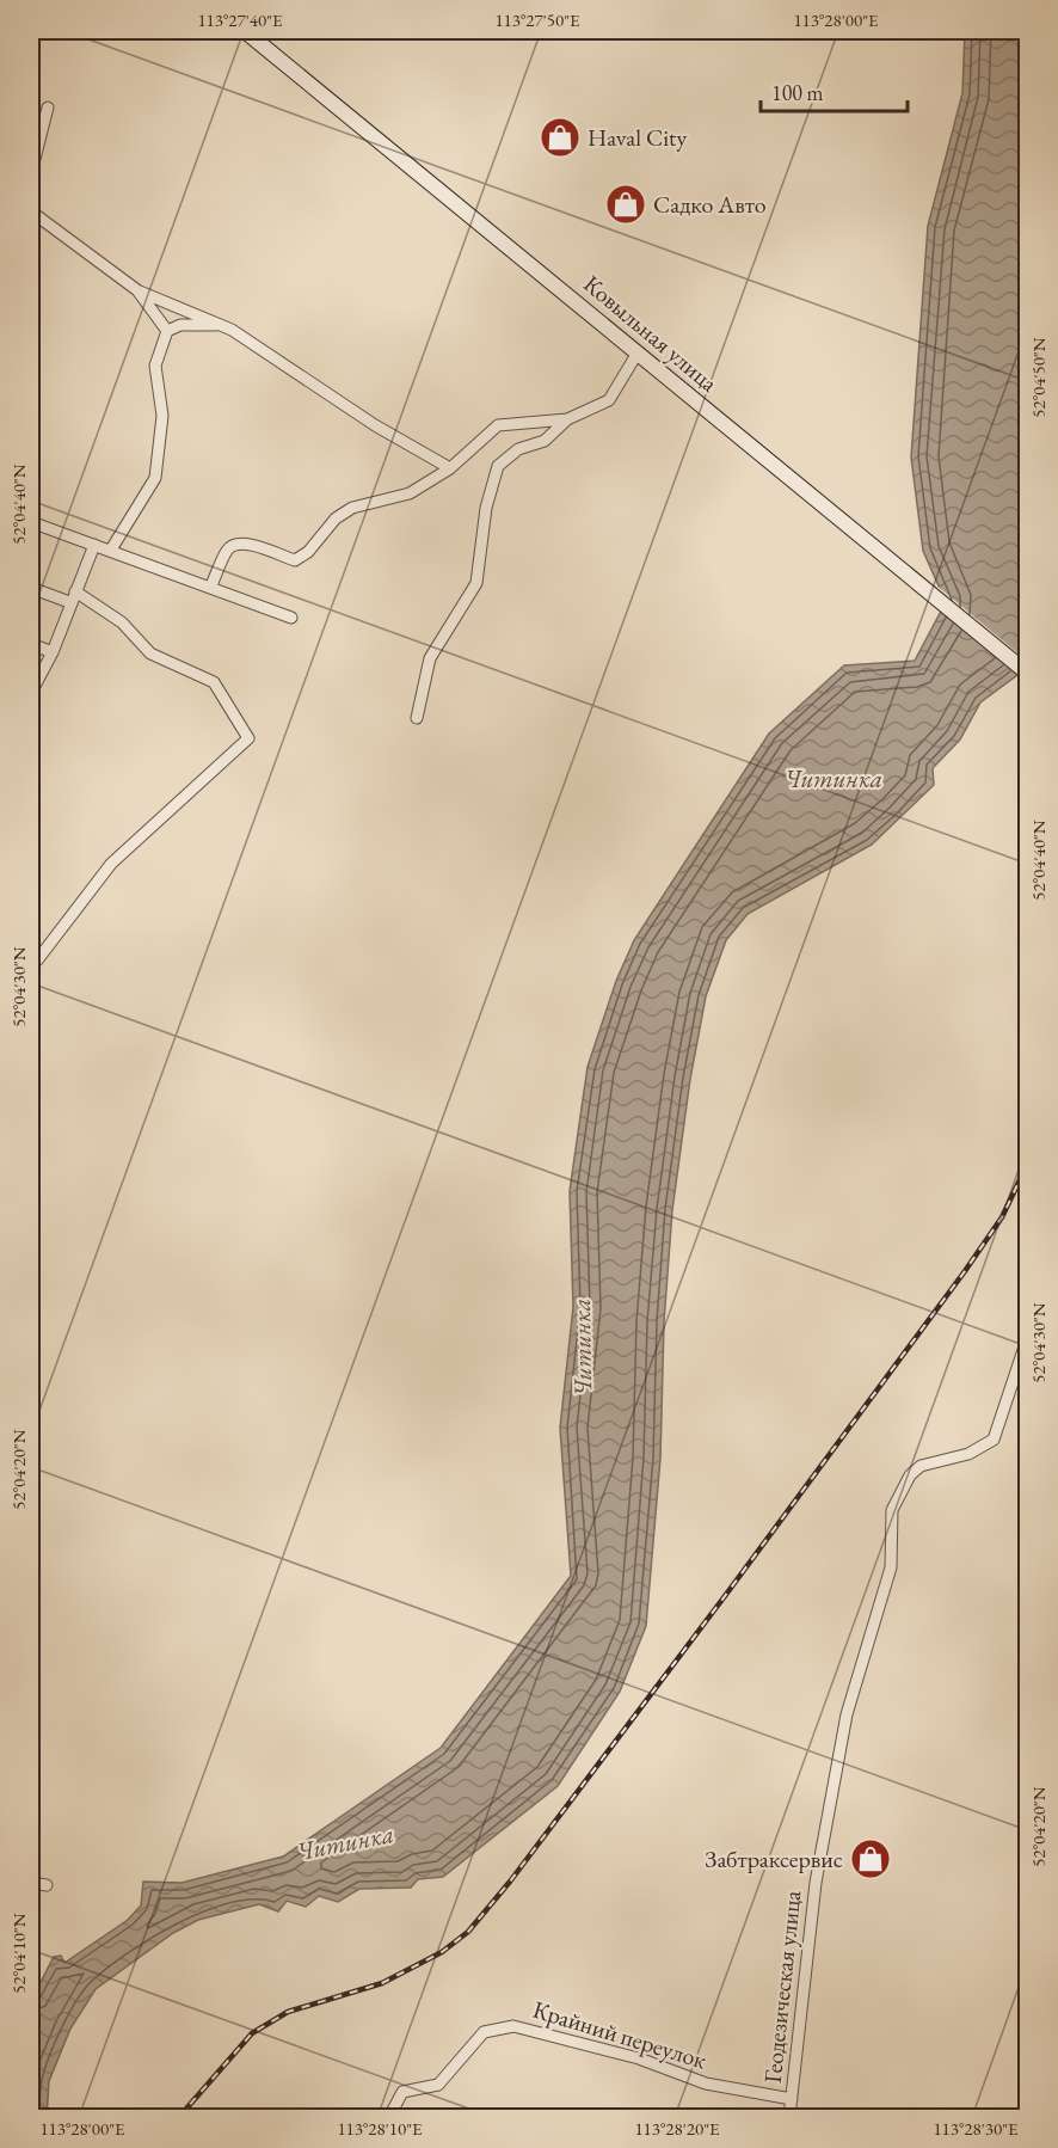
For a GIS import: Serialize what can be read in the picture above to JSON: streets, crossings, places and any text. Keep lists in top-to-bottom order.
{
  "streets": {
    "main road": ["Ковыльная улица"],
    "street": ["Геодезическая улица", "Крайний переулок"]
  },
  "crossings": [
    ["Геодезическая улица", "Крайний переулок"]
  ],
  "water": ["Читинка"],
  "places": {
    "shop": ["Haval Сity", "Садко Авто", "Забтраксервис"]
  },
  "scale_bar": "100 m",
  "coordinates": [
    "113°27'40\"E",
    "113°27'50\"E",
    "113°28'00\"E",
    "52°04'50\"N",
    "52°04'40\"N",
    "52°04'30\"N",
    "52°04'20\"N",
    "52°04'10\"N",
    "113°28'10\"E",
    "113°28'20\"E",
    "113°28'30\"E"
  ]
}
